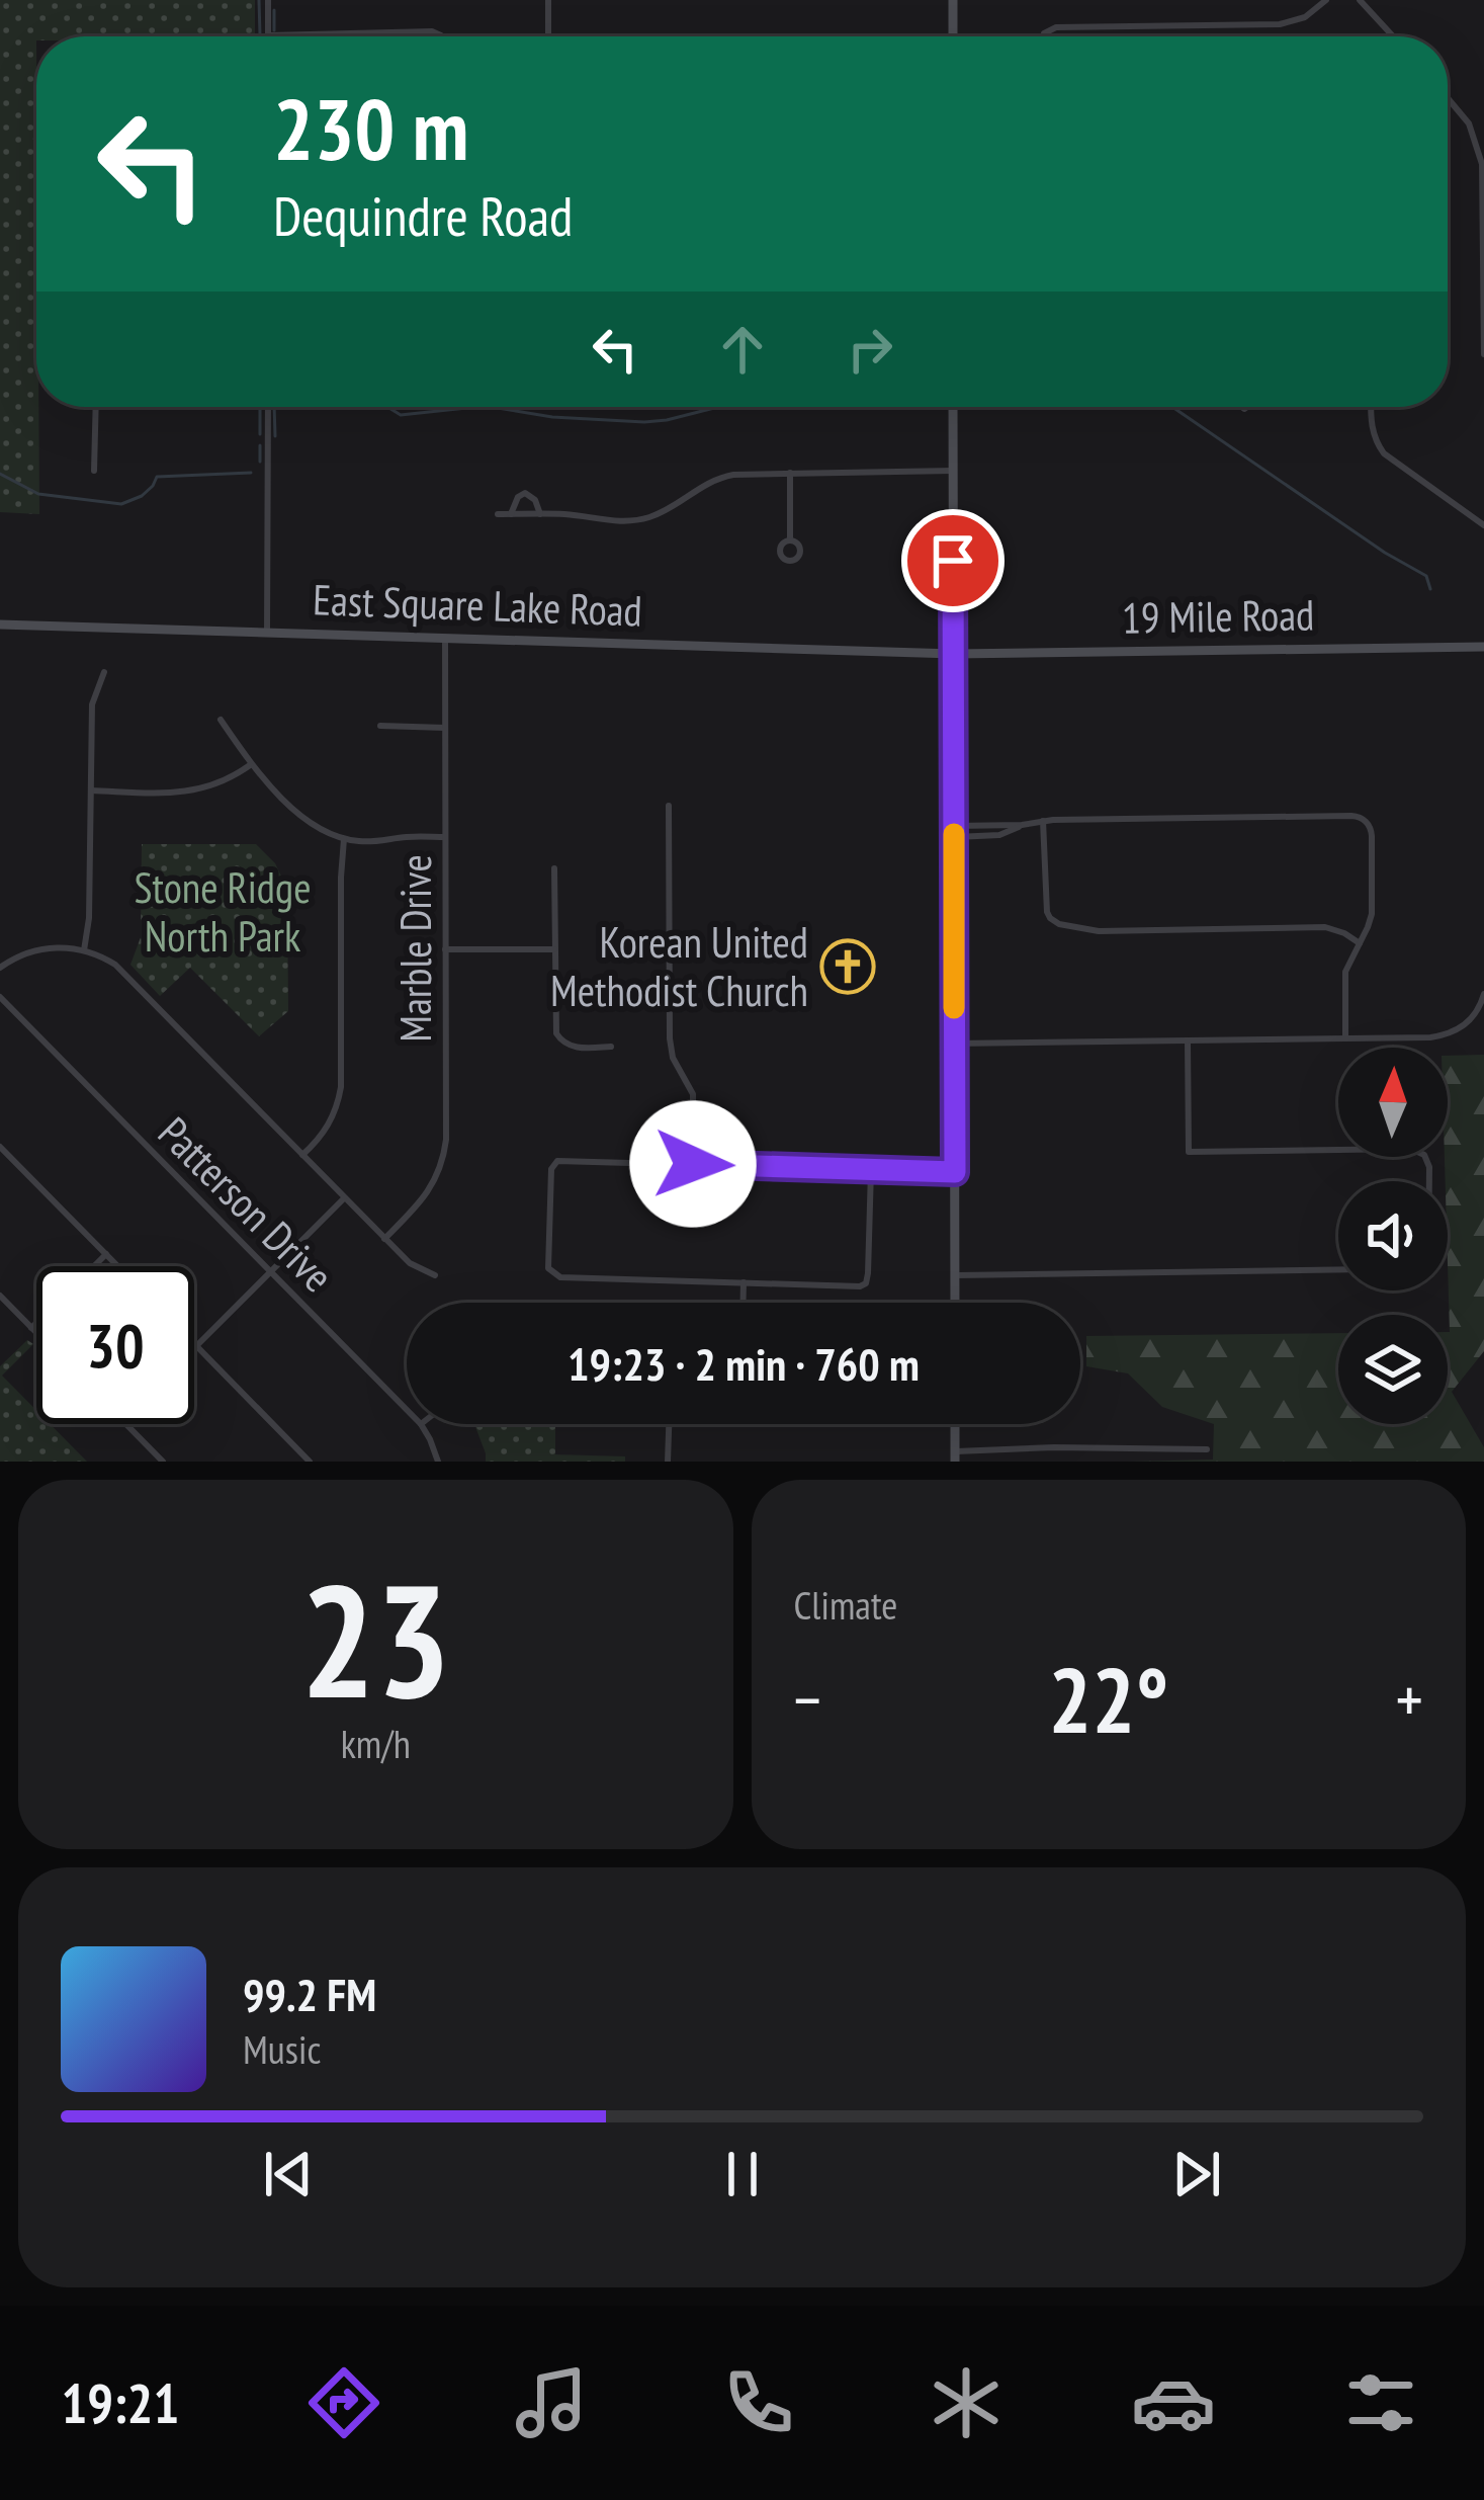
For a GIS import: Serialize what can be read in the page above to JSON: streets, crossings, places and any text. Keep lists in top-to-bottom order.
{
  "streets": {
    "main road": ["East Square Lake Road", "19 Mile Road"],
    "street": ["Marble Drive", "Patterson Drive"]
  },
  "crossings": [
    ["East Square Lake Road", "19 Mile Road"],
    ["East Square Lake Road", "Marble Drive"]
  ],
  "parks": ["Stone Ridge North Park"],
  "places": {
    "church": ["Korean United Methodist Church"]
  },
  "north": "top",
  "page": {
    "turn": ["230 m", "Dequindre Road"],
    "limit": "30",
    "trip": "19:23 · 2 min · 760 m",
    "tile": [
      ["23", "km/h"],
      "Climate"
    ],
    "heat": ["−", "22°", "+"],
    "song": ["99.2 FM", "Music"],
    "tabs": "19:21"
  }
}
